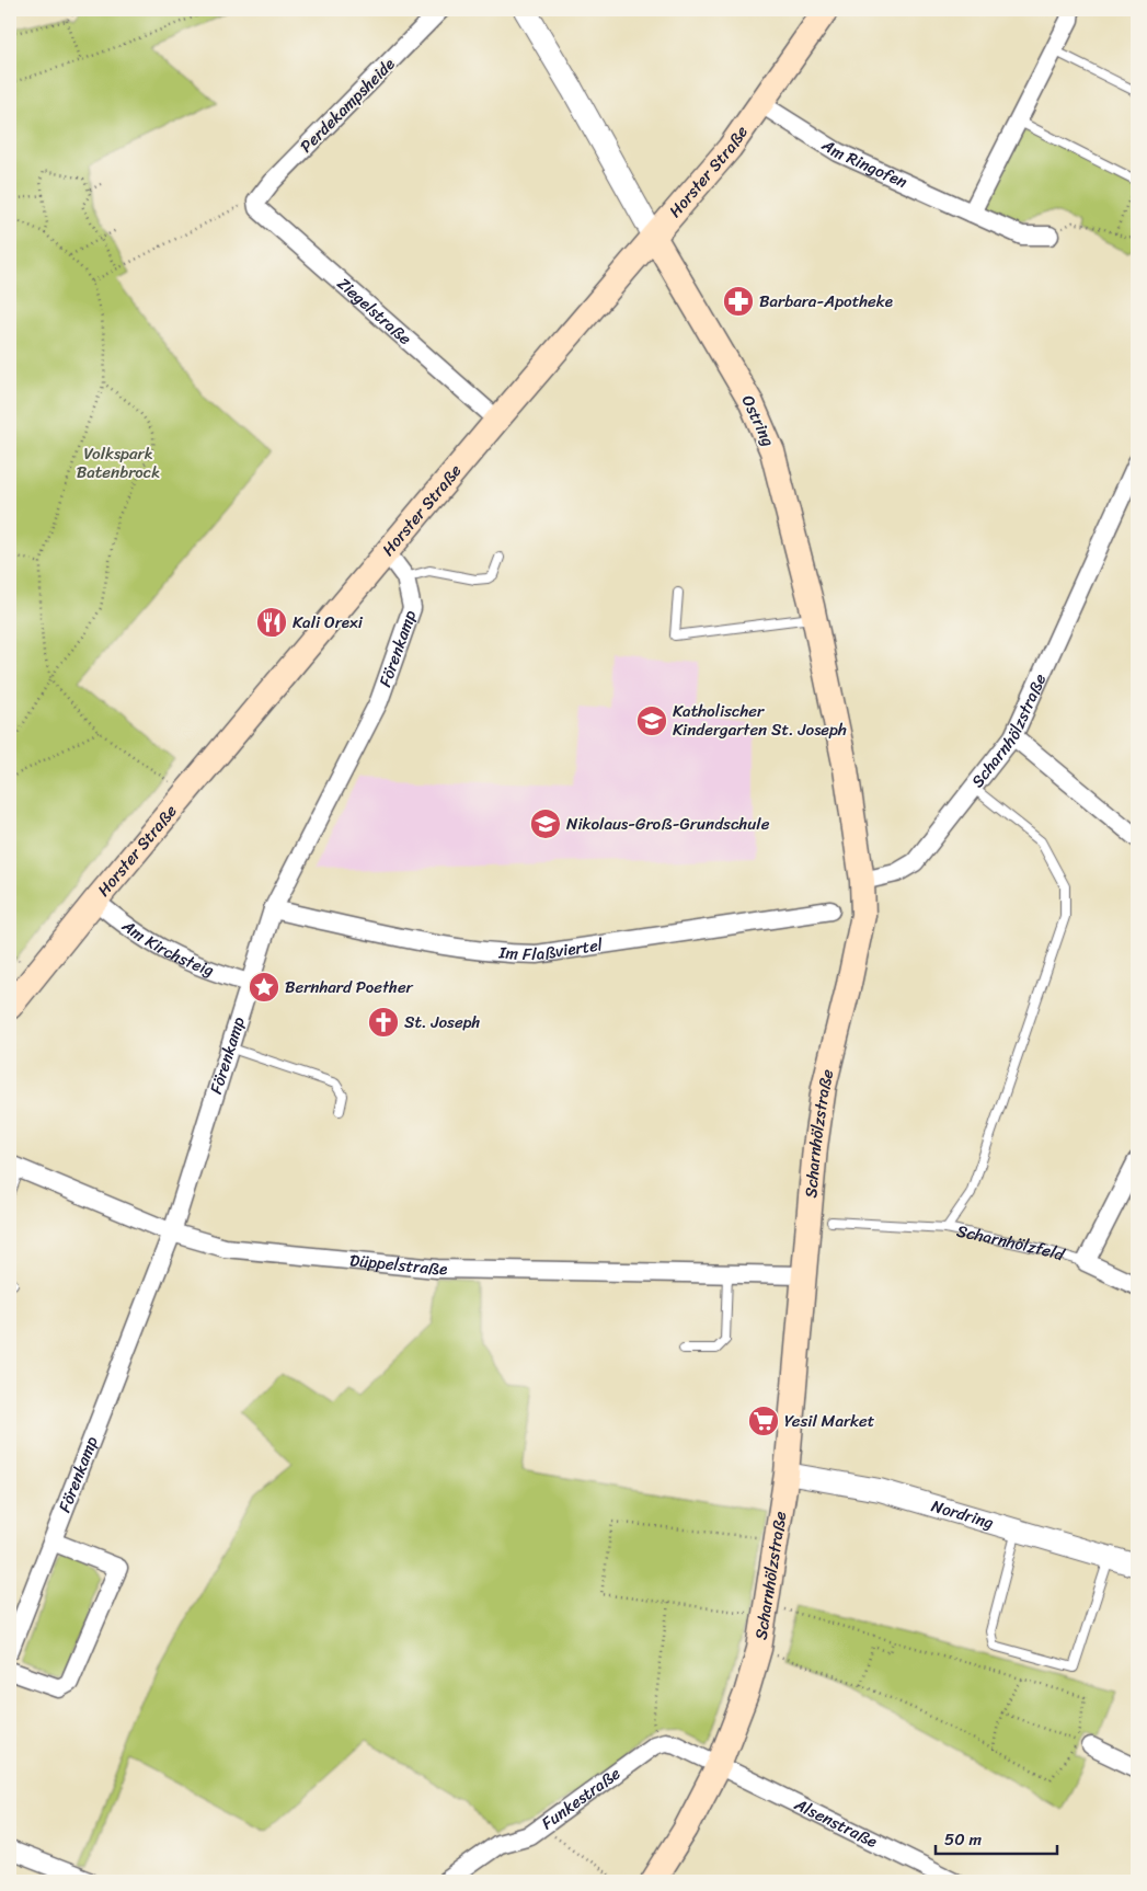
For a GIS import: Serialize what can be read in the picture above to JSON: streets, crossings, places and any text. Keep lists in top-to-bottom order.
{
  "streets": {
    "main road": ["Horster Straße", "Ostring", "Scharnhölzstraße"],
    "street": [
      "Perdekampsheide",
      "Am Ringofen",
      "Ziegelstraße",
      "Förenkamp",
      "Am Kirchsteig",
      "Im Flaßviertel",
      "Scharnhölzfeld",
      "Düppelstraße",
      "Nordring",
      "Funkestraße",
      "Alsenstraße"
    ]
  },
  "crossings": [
    ["Perdekampsheide", "Ziegelstraße"],
    ["Am Ringofen", "Horster Straße"],
    ["Horster Straße", "Ziegelstraße"],
    ["Horster Straße", "Ostring"],
    ["Horster Straße", "Förenkamp"],
    ["Horster Straße", "Am Kirchsteig"],
    ["Ostring", "Scharnhölzstraße"],
    ["Förenkamp", "Am Kirchsteig"],
    ["Förenkamp", "Im Flaßviertel"],
    ["Förenkamp", "Düppelstraße"],
    ["Scharnhölzstraße", "Düppelstraße"],
    ["Scharnhölzstraße", "Nordring"],
    ["Scharnhölzstraße", "Alsenstraße"]
  ],
  "parks": ["Volkspark Batenbrock"],
  "places": {
    "pharmacy": ["Barbara-Apotheke"],
    "restaurant": ["Kali Orexi"],
    "school or university": ["Katholischer Kindergarten St. Joseph", "Nikolaus-Groß-Grundschule"],
    "place": ["Bernhard Poether"],
    "church": ["St. Joseph"],
    "supermarket": ["Yesil Market"]
  },
  "scale_bar": "50 m"
}
